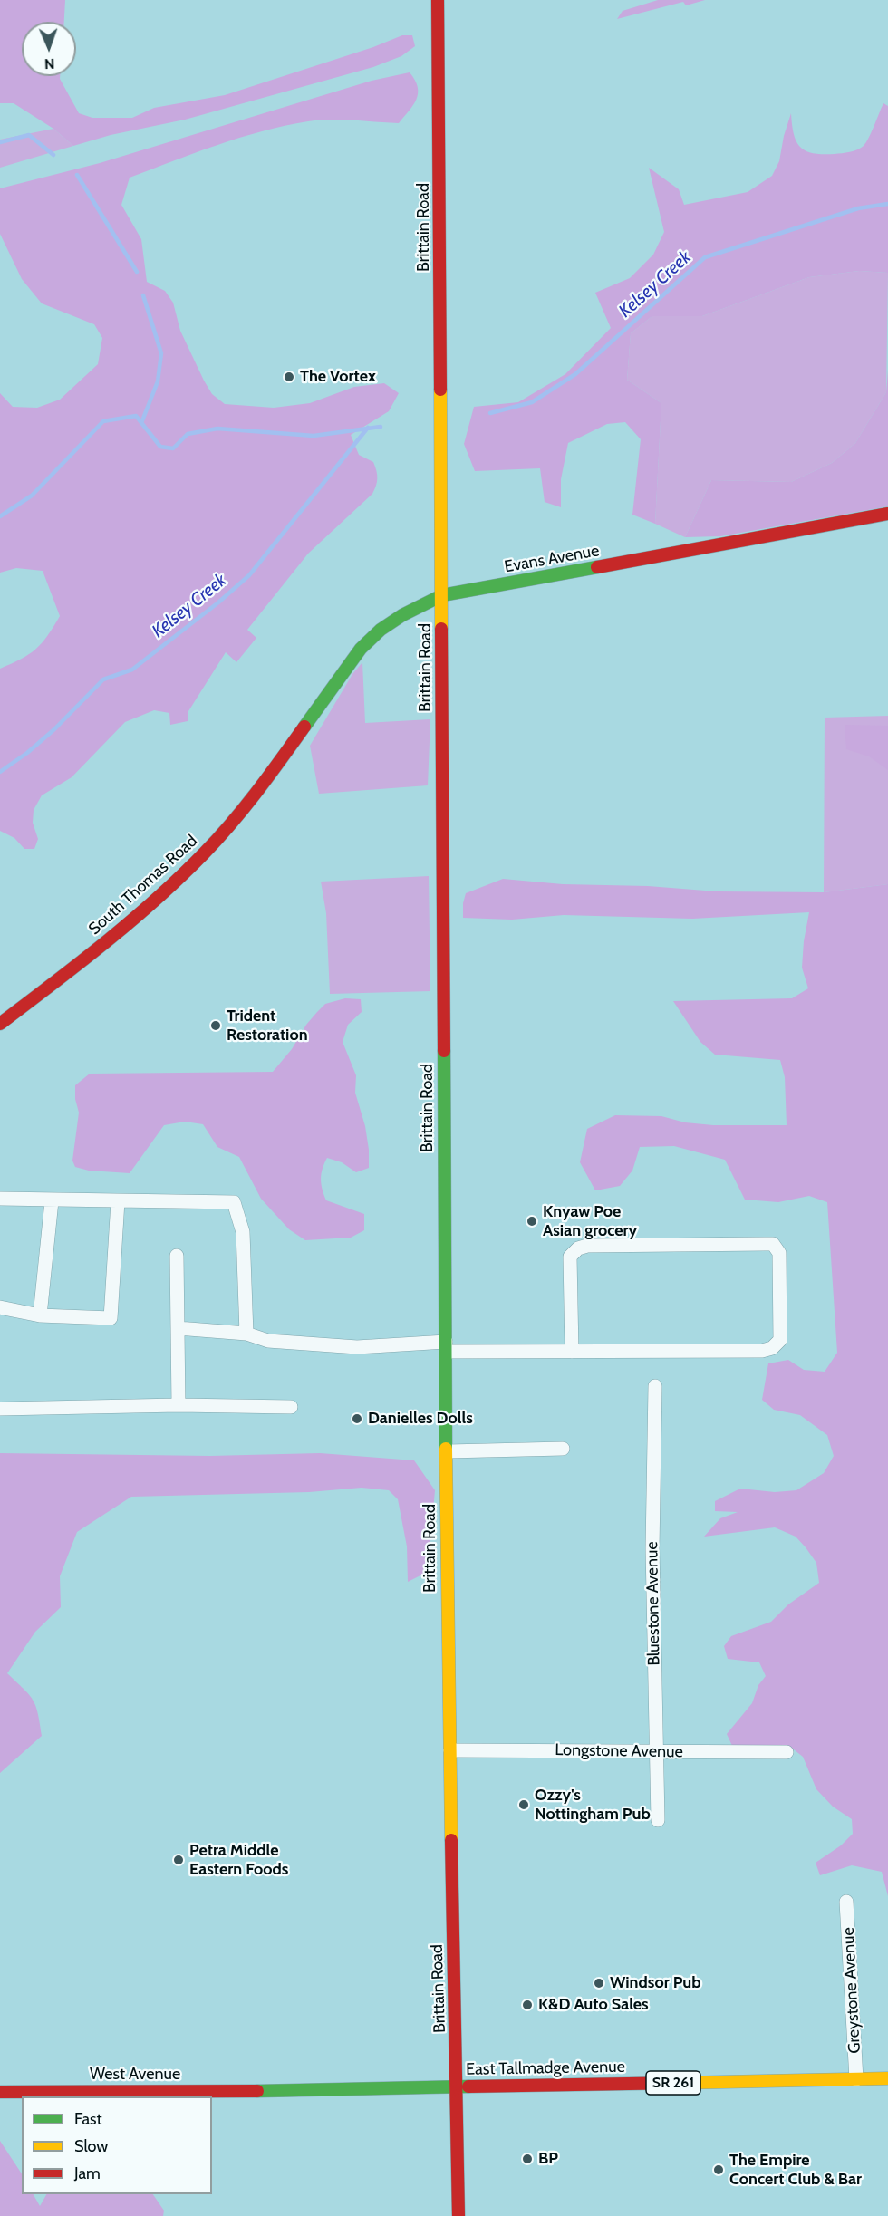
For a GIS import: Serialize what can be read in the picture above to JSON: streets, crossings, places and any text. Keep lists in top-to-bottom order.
{
  "streets": {
    "main road": [
      "Brittain Road",
      "Evans Avenue",
      "South Thomas Road",
      "East Tallmadge Avenue",
      "West Avenue",
      "SR 261"
    ],
    "street": ["Bluestone Avenue", "Longstone Avenue", "Greystone Avenue"]
  },
  "crossings": [
    ["Brittain Road", "Evans Avenue"],
    ["Brittain Road", "Longstone Avenue"],
    ["Brittain Road", "East Tallmadge Avenue"],
    ["Evans Avenue", "South Thomas Road"],
    ["Bluestone Avenue", "Longstone Avenue"],
    ["Greystone Avenue", "East Tallmadge Avenue"],
    ["East Tallmadge Avenue", "West Avenue"]
  ],
  "water": ["Kelsey Creek"],
  "places": [
    "The Vortex",
    "Trident Restoration",
    "Knyaw Poe Asian grocery",
    "Danielles Dolls",
    "Ozzy's Nottingham Pub",
    "Petra Middle Eastern Foods",
    "Windsor Pub",
    "K&D Auto Sales",
    "BP",
    "The Empire Concert Club & Bar"
  ],
  "legend": ["Fast", "Slow", "Jam"],
  "north": "bottom"
}
